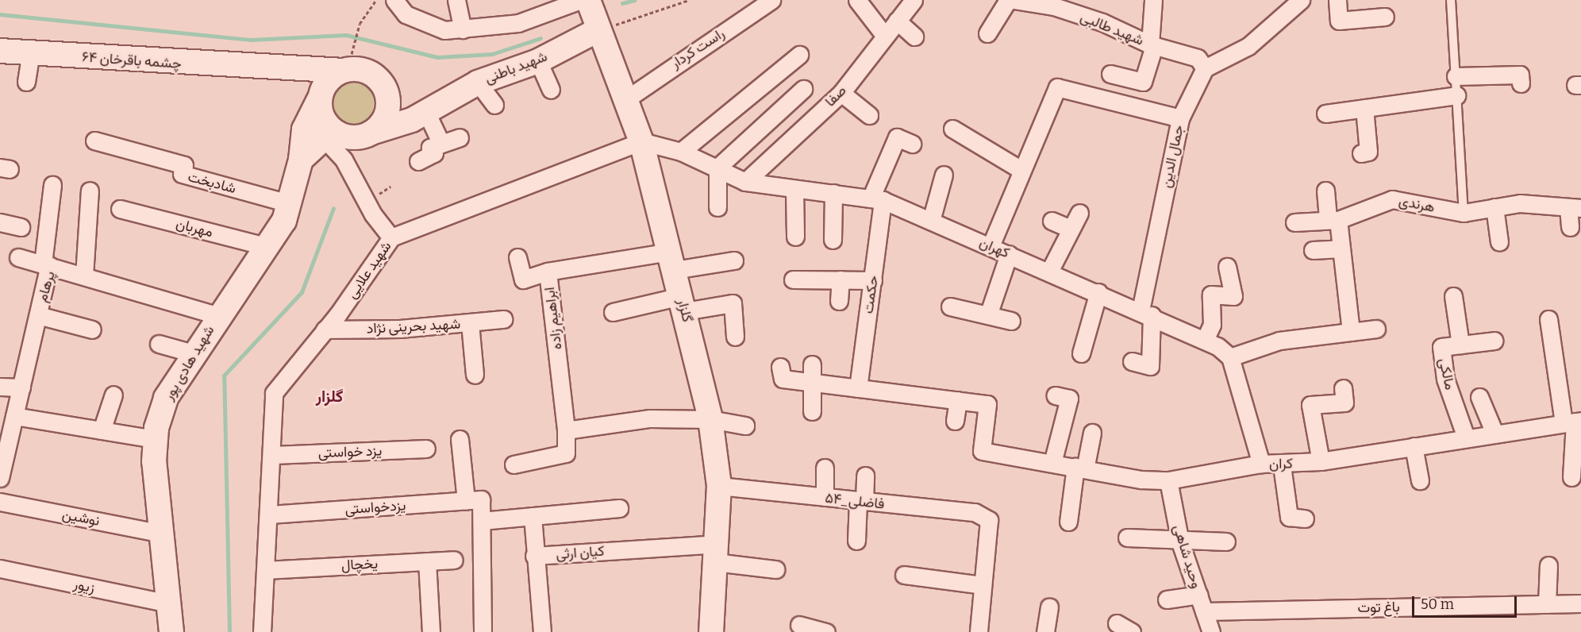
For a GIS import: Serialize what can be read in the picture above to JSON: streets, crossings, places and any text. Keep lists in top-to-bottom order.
{
  "streets": {
    "street": [
      "شهید طالبی",
      "راست کردار",
      "چشمه باقرخان ۶۴",
      "شهید باطنی",
      "صفا",
      "جمال الدین",
      "شادبخت",
      "هرندی",
      "مهربان",
      "کهران",
      "شهید علایی",
      "پرهام",
      "حکمت",
      "گلزار",
      "ابراهیم زاده",
      "شهید بحرینی نژاد",
      "شهید هادی پور",
      "مالکی",
      "یزد خواستی",
      "کران",
      "۵۴_فاضلی",
      "یزدخواستی",
      "نوشین",
      "کیان ارثی",
      "وحید شاهی",
      "یخچال",
      "زیور",
      "باغ توت"
    ]
  },
  "crossings": [
    ["شهید طالبی", "جمال الدین"],
    ["راست کردار", "گلزار"],
    ["شهید باطنی", "گلزار"],
    ["شهید باطنی", "شهید هادی پور"],
    ["صفا", "کهران"],
    ["جمال الدین", "کهران"],
    ["شادبخت", "شهید هادی پور"],
    ["مهربان", "شهید هادی پور"],
    ["کهران", "شهید علایی"],
    ["کهران", "حکمت"],
    ["کهران", "گلزار"],
    ["شهید علایی", "گلزار"],
    ["شهید علایی", "شهید بحرینی نژاد"],
    ["شهید علایی", "یزد خواستی"],
    ["شهید علایی", "یزدخواستی"],
    ["شهید علایی", "یخچال"],
    ["پرهام", "شهید هادی پور"],
    ["گلزار", "ابراهیم زاده"],
    ["گلزار", "۵۴_فاضلی"],
    ["گلزار", "کیان ارثی"],
    ["شهید هادی پور", "نوشین"],
    ["شهید هادی پور", "زیور"],
    ["مالکی", "کران"],
    ["کران", "وحید شاهی"],
    ["وحید شاهی", "باغ توت"]
  ],
  "districts": ["گلزار"],
  "scale_bar": "50 m"
}
